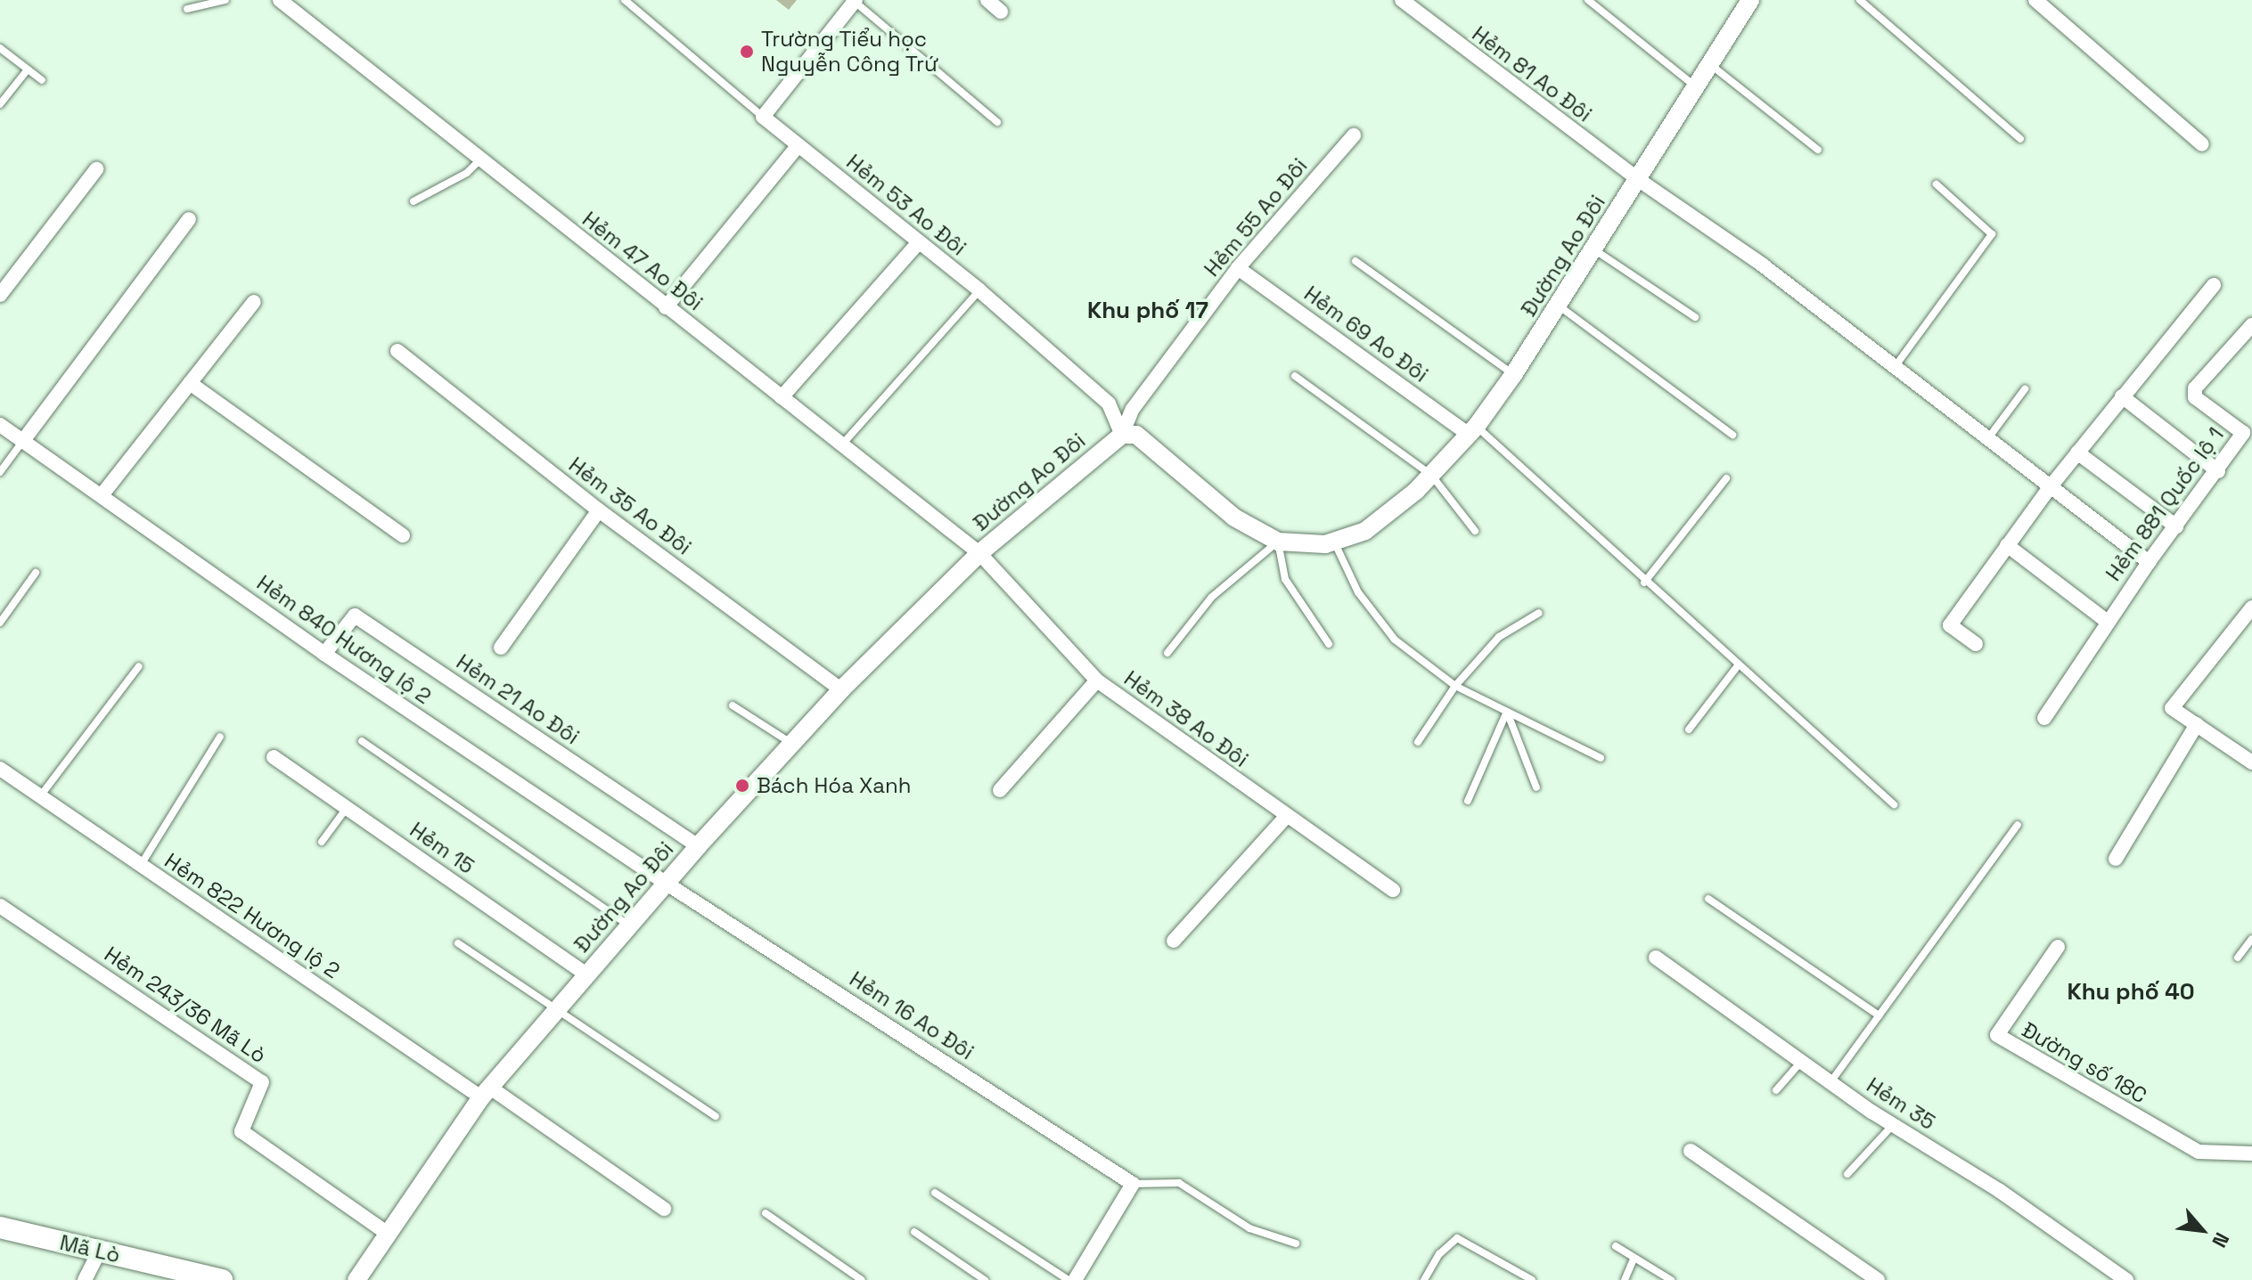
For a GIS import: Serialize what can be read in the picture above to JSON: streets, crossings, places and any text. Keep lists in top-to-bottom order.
{
  "streets": {
    "main road": ["Mã Lò"],
    "street": [
      "Hẻm 81 Ao Đôi",
      "Hẻm 53 Ao Đôi",
      "Hẻm 55 Ao Đôi",
      "Đường Ao Đôi",
      "Hẻm 47 Ao Đôi",
      "Hẻm 69 Ao Đôi",
      "Hẻm 881 Quốc lộ 1",
      "Hẻm 35 Ao Đôi",
      "Hẻm 840 Hương lộ 2",
      "Hẻm 21 Ao Đôi",
      "Hẻm 38 Ao Đôi",
      "Hẻm 15",
      "Hẻm 822 Hương lộ 2",
      "Hẻm 243/36 Mã Lò",
      "Hẻm 16 Ao Đôi",
      "Đường số 18C",
      "Hẻm 35"
    ]
  },
  "crossings": [
    ["Hẻm 81 Ao Đôi", "Đường Ao Đôi"],
    ["Hẻm 81 Ao Đôi", "Hẻm 881 Quốc lộ 1"],
    ["Hẻm 53 Ao Đôi", "Hẻm 55 Ao Đôi"],
    ["Hẻm 53 Ao Đôi", "Đường Ao Đôi"],
    ["Hẻm 55 Ao Đôi", "Đường Ao Đôi"],
    ["Hẻm 55 Ao Đôi", "Hẻm 69 Ao Đôi"],
    ["Đường Ao Đôi", "Hẻm 47 Ao Đôi"],
    ["Đường Ao Đôi", "Hẻm 69 Ao Đôi"],
    ["Đường Ao Đôi", "Hẻm 35 Ao Đôi"],
    ["Đường Ao Đôi", "Hẻm 840 Hương lộ 2"],
    ["Đường Ao Đôi", "Hẻm 21 Ao Đôi"],
    ["Đường Ao Đôi", "Hẻm 38 Ao Đôi"],
    ["Đường Ao Đôi", "Hẻm 15"],
    ["Đường Ao Đôi", "Hẻm 822 Hương lộ 2"],
    ["Đường Ao Đôi", "Hẻm 243/36 Mã Lò"],
    ["Đường Ao Đôi", "Hẻm 16 Ao Đôi"],
    ["Hẻm 47 Ao Đôi", "Hẻm 38 Ao Đôi"],
    ["Hẻm 840 Hương lộ 2", "Hẻm 21 Ao Đôi"],
    ["Hẻm 840 Hương lộ 2", "Hẻm 16 Ao Đôi"]
  ],
  "districts": ["Khu phố 17", "Khu phố 40"],
  "places": ["Trường Tiểu học Nguyễn Công Trứ", "Bách Hóa Xanh"],
  "north": "bottom right"
}
